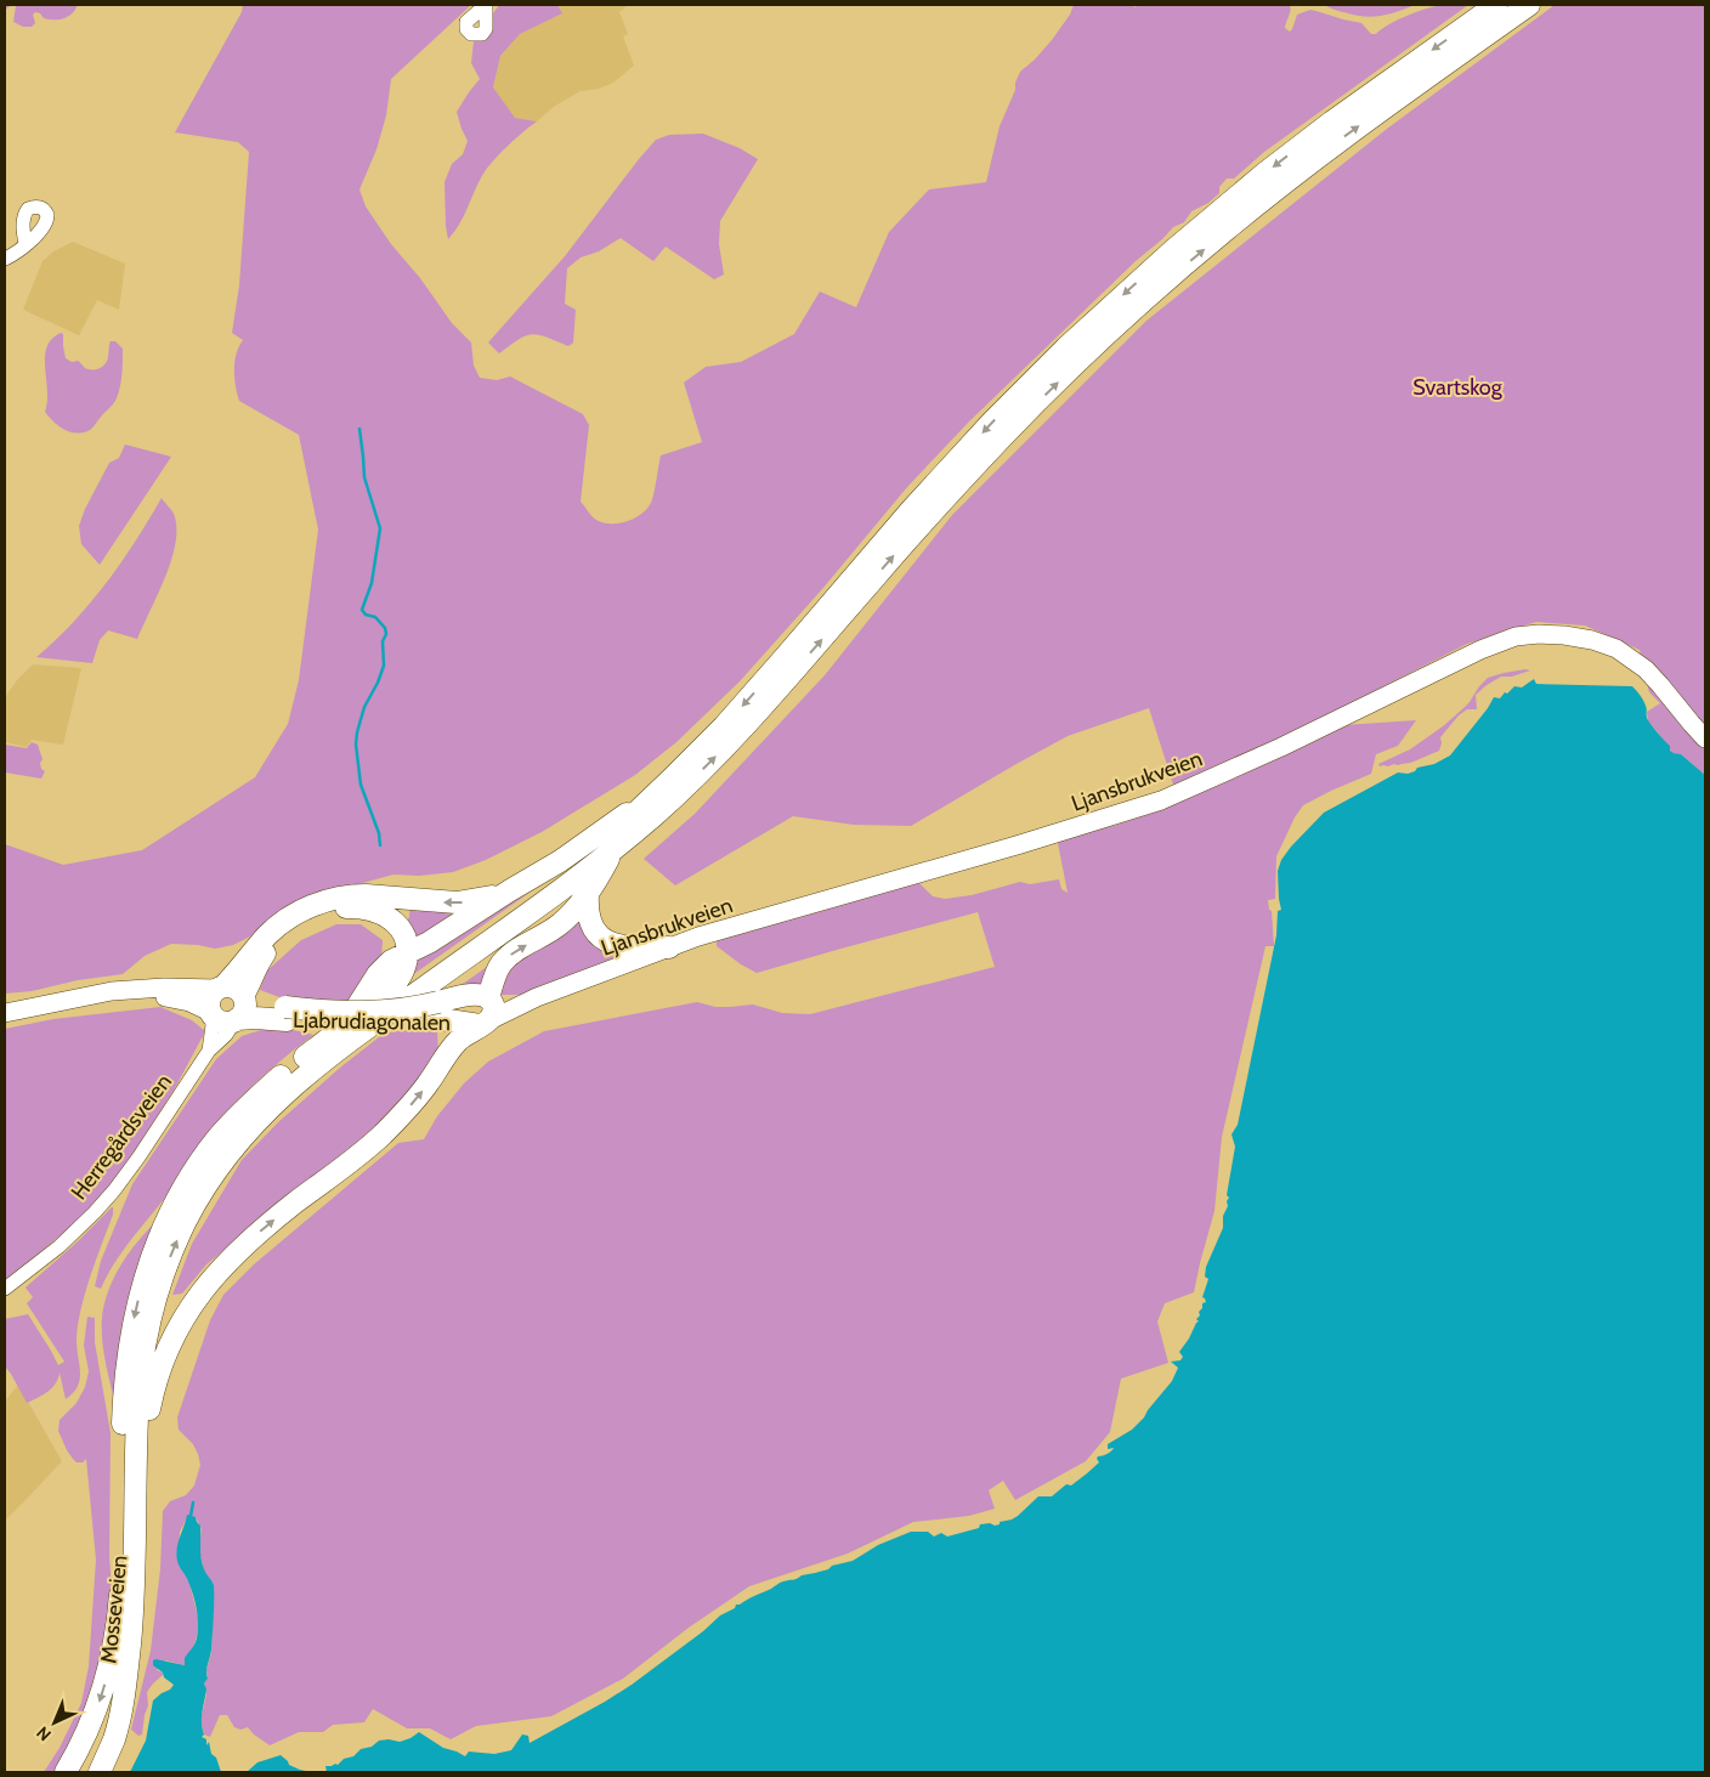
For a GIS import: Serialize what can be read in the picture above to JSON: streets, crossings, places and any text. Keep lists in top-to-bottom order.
{
  "streets": {
    "highway": ["Ljabrudiagonalen", "Mosseveien"],
    "main road": ["Ljansbrukveien"],
    "street": ["Herregårdsveien"]
  },
  "crossings": [
    ["Ljansbrukveien", "Ljabrudiagonalen"],
    ["Ljabrudiagonalen", "Herregårdsveien"]
  ],
  "parks": ["Svartskog"],
  "north": "bottom left"
}
